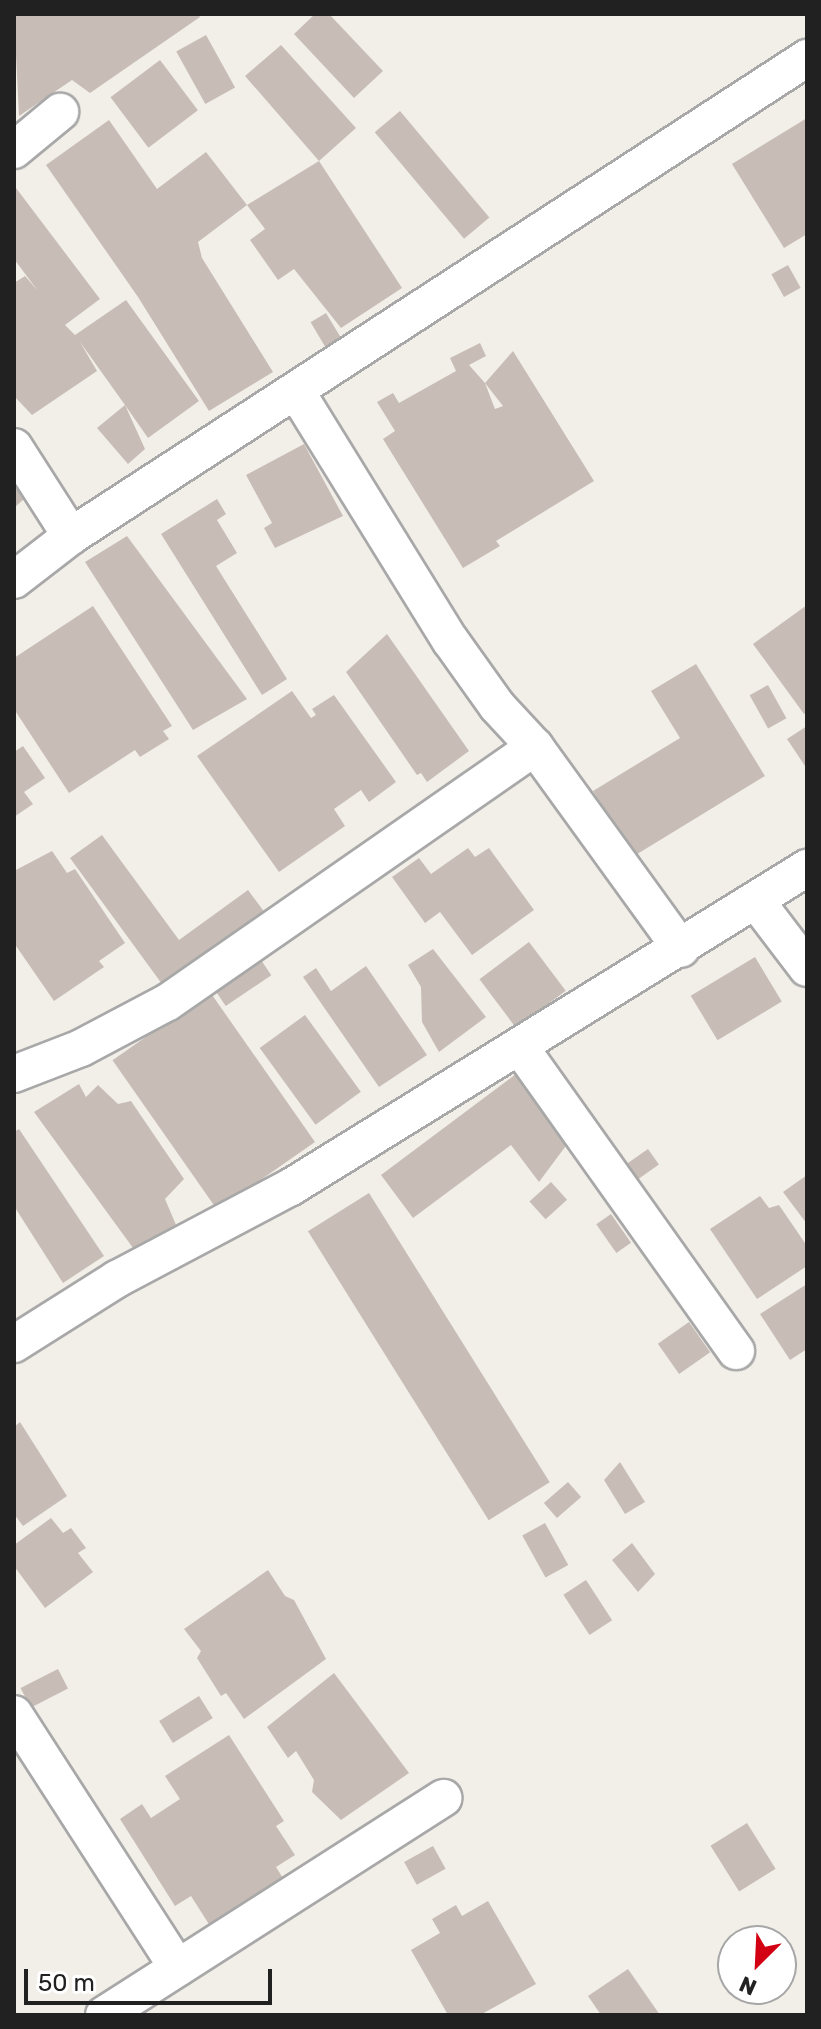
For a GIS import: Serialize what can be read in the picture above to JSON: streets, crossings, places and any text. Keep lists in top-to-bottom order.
{
  "scale_bar": "50 m",
  "north": "bottom left"
}
